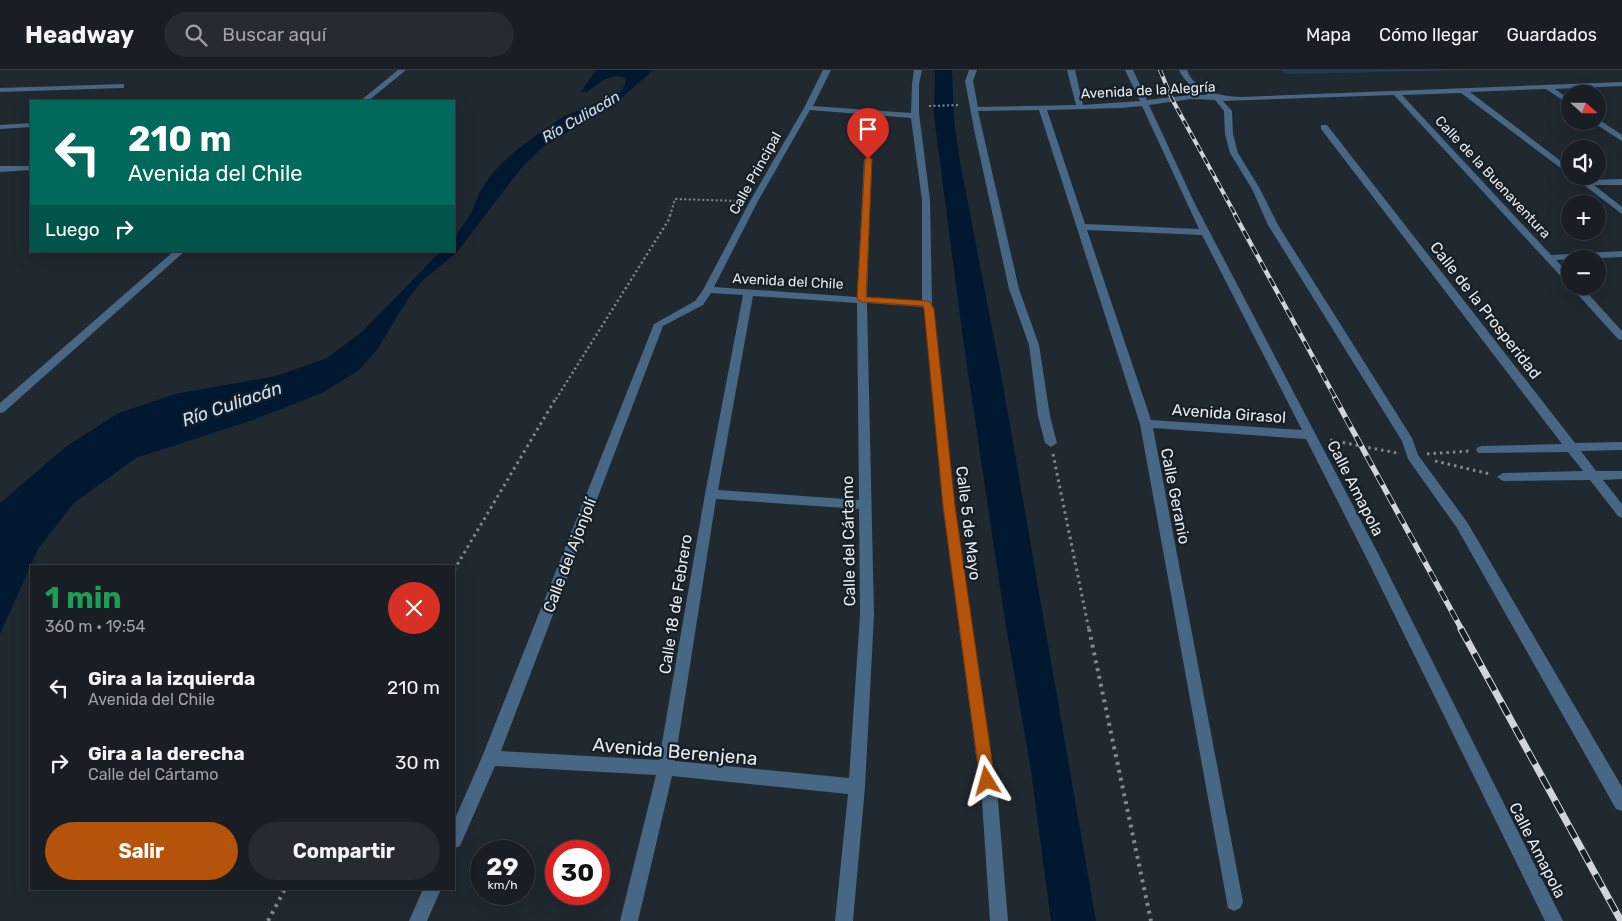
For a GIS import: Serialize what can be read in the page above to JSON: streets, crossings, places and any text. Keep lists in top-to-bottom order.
{
  "streets": {
    "street": [
      "Avenida de la Alegría",
      "Calle Principal",
      "Calle de la Buenaventura",
      "Avenida del Chile",
      "Calle de la Prosperidad",
      "Avenida Girasol",
      "Calle Amapola",
      "Calle Geranio",
      "Calle 5 de Mayo",
      "Calle del Cártamo",
      "Calle del Ajonjolí",
      "Calle 18 de Febrero",
      "Avenida Berenjena"
    ]
  },
  "crossings": [
    ["Avenida de la Alegría", "Calle de la Buenaventura"],
    ["Avenida de la Alegría", "Calle Amapola"],
    ["Avenida de la Alegría", "Calle Geranio"],
    ["Calle Principal", "Avenida del Chile"],
    ["Calle Principal", "Calle del Ajonjolí"],
    ["Avenida del Chile", "Calle 5 de Mayo"],
    ["Avenida del Chile", "Calle del Cártamo"],
    ["Avenida del Chile", "Calle del Ajonjolí"],
    ["Avenida del Chile", "Calle 18 de Febrero"],
    ["Avenida Girasol", "Calle Amapola"],
    ["Avenida Girasol", "Calle Geranio"],
    ["Calle del Cártamo", "Avenida Berenjena"],
    ["Calle del Ajonjolí", "Avenida Berenjena"],
    ["Calle 18 de Febrero", "Avenida Berenjena"]
  ],
  "water": ["Río Culiacán"],
  "north": "right",
  "page": {
    "header": "Headway",
    "search": "Buscar aquí",
    "nav": ["Mapa", "Cómo llegar", "Guardados"],
    "map_buttons": ["+", "−"],
    "turn": ["210 m", "Avenida del Chile"],
    "then": "Luego",
    "heading": ["1 min", "360 m · 19:54"],
    "list": [
      {
        "name": "Gira a la izquierda",
        "note": "Avenida del Chile",
        "value": "210 m"
      },
      {
        "name": "Gira a la derecha",
        "note": "Calle del Cártamo",
        "value": "30 m"
      }
    ],
    "buttons": ["Salir", "Compartir"],
    "speed": "29 km/h",
    "limit": "30"
  }
}
